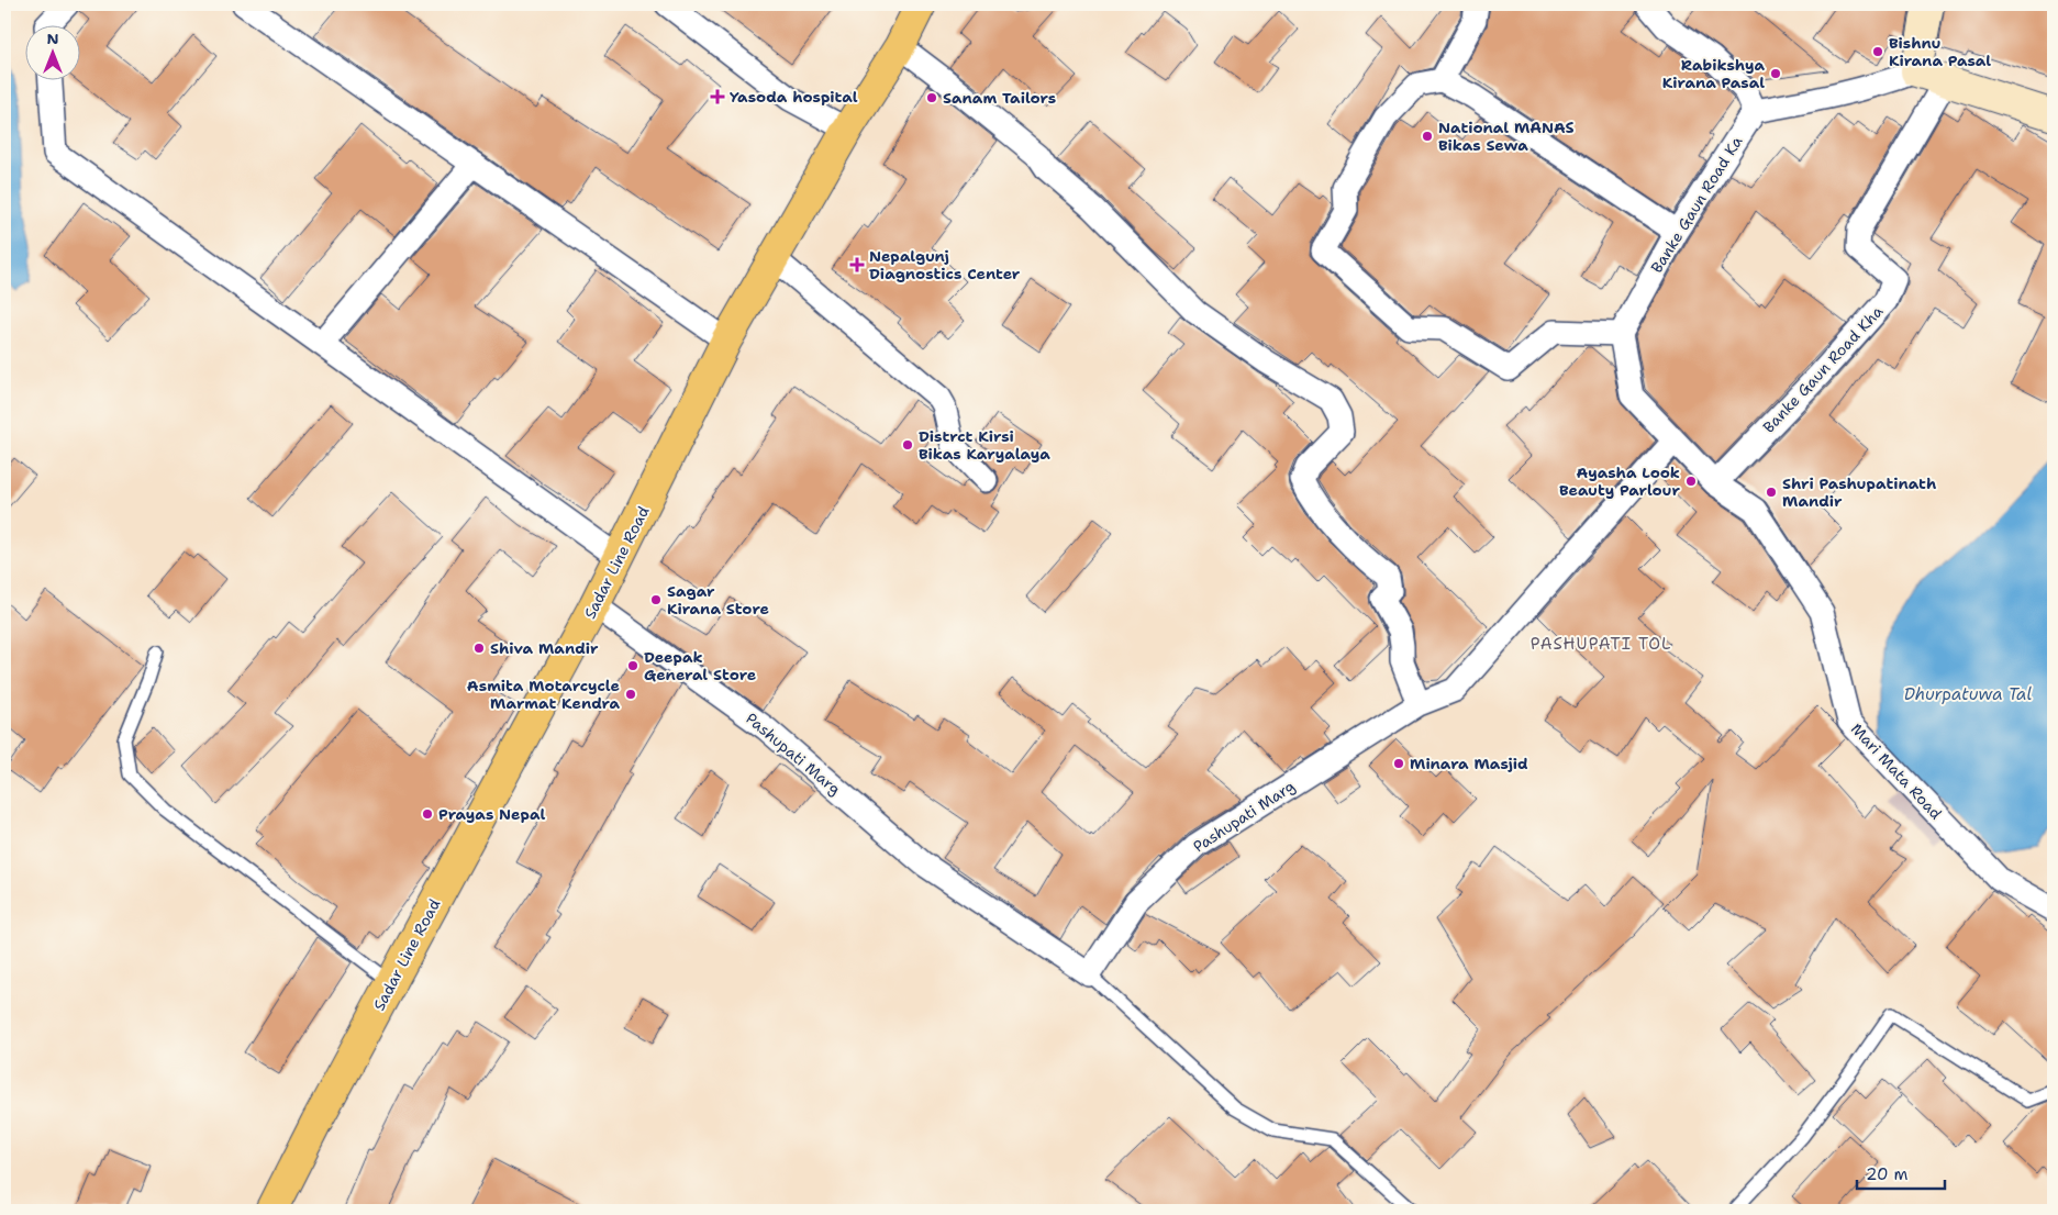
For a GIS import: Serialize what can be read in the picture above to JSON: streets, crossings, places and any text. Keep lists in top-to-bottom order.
{
  "streets": {
    "main road": ["Sadar Line Road"],
    "street": [
      "Banke Gaun Road Ka",
      "Banke Gaun Road Kha",
      "Pashupati Marg",
      "Mari Mata Road"
    ]
  },
  "crossings": [
    ["Banke Gaun Road Kha", "Mari Mata Road"],
    ["Sadar Line Road", "Pashupati Marg"],
    ["Pashupati Marg", "Mari Mata Road"]
  ],
  "districts": ["PASHUPATI TOL"],
  "water": ["Dhurpatuwa Tal"],
  "places": {
    "other": [
      "Bishnu Kirana Pasal",
      "Rabikshya Kirana Pasal",
      "Sanam Tailors",
      "National MANAS Bikas Sewa",
      "Distrct Kirsi Bikas Karyalaya",
      "Ayasha Look Beauty Parlour",
      "Shri Pashupatinath Mandir",
      "Sagar Kirana Store",
      "Shiva Mandir",
      "Deepak General Store",
      "Asmita Motarcycle Marmat Kendra",
      "Minara Masjid",
      "Prayas Nepal"
    ],
    "health": ["Yasoda hospital", "Nepalgunj Diagnostics Center"]
  },
  "scale_bar": "20 m",
  "north": "top"
}
